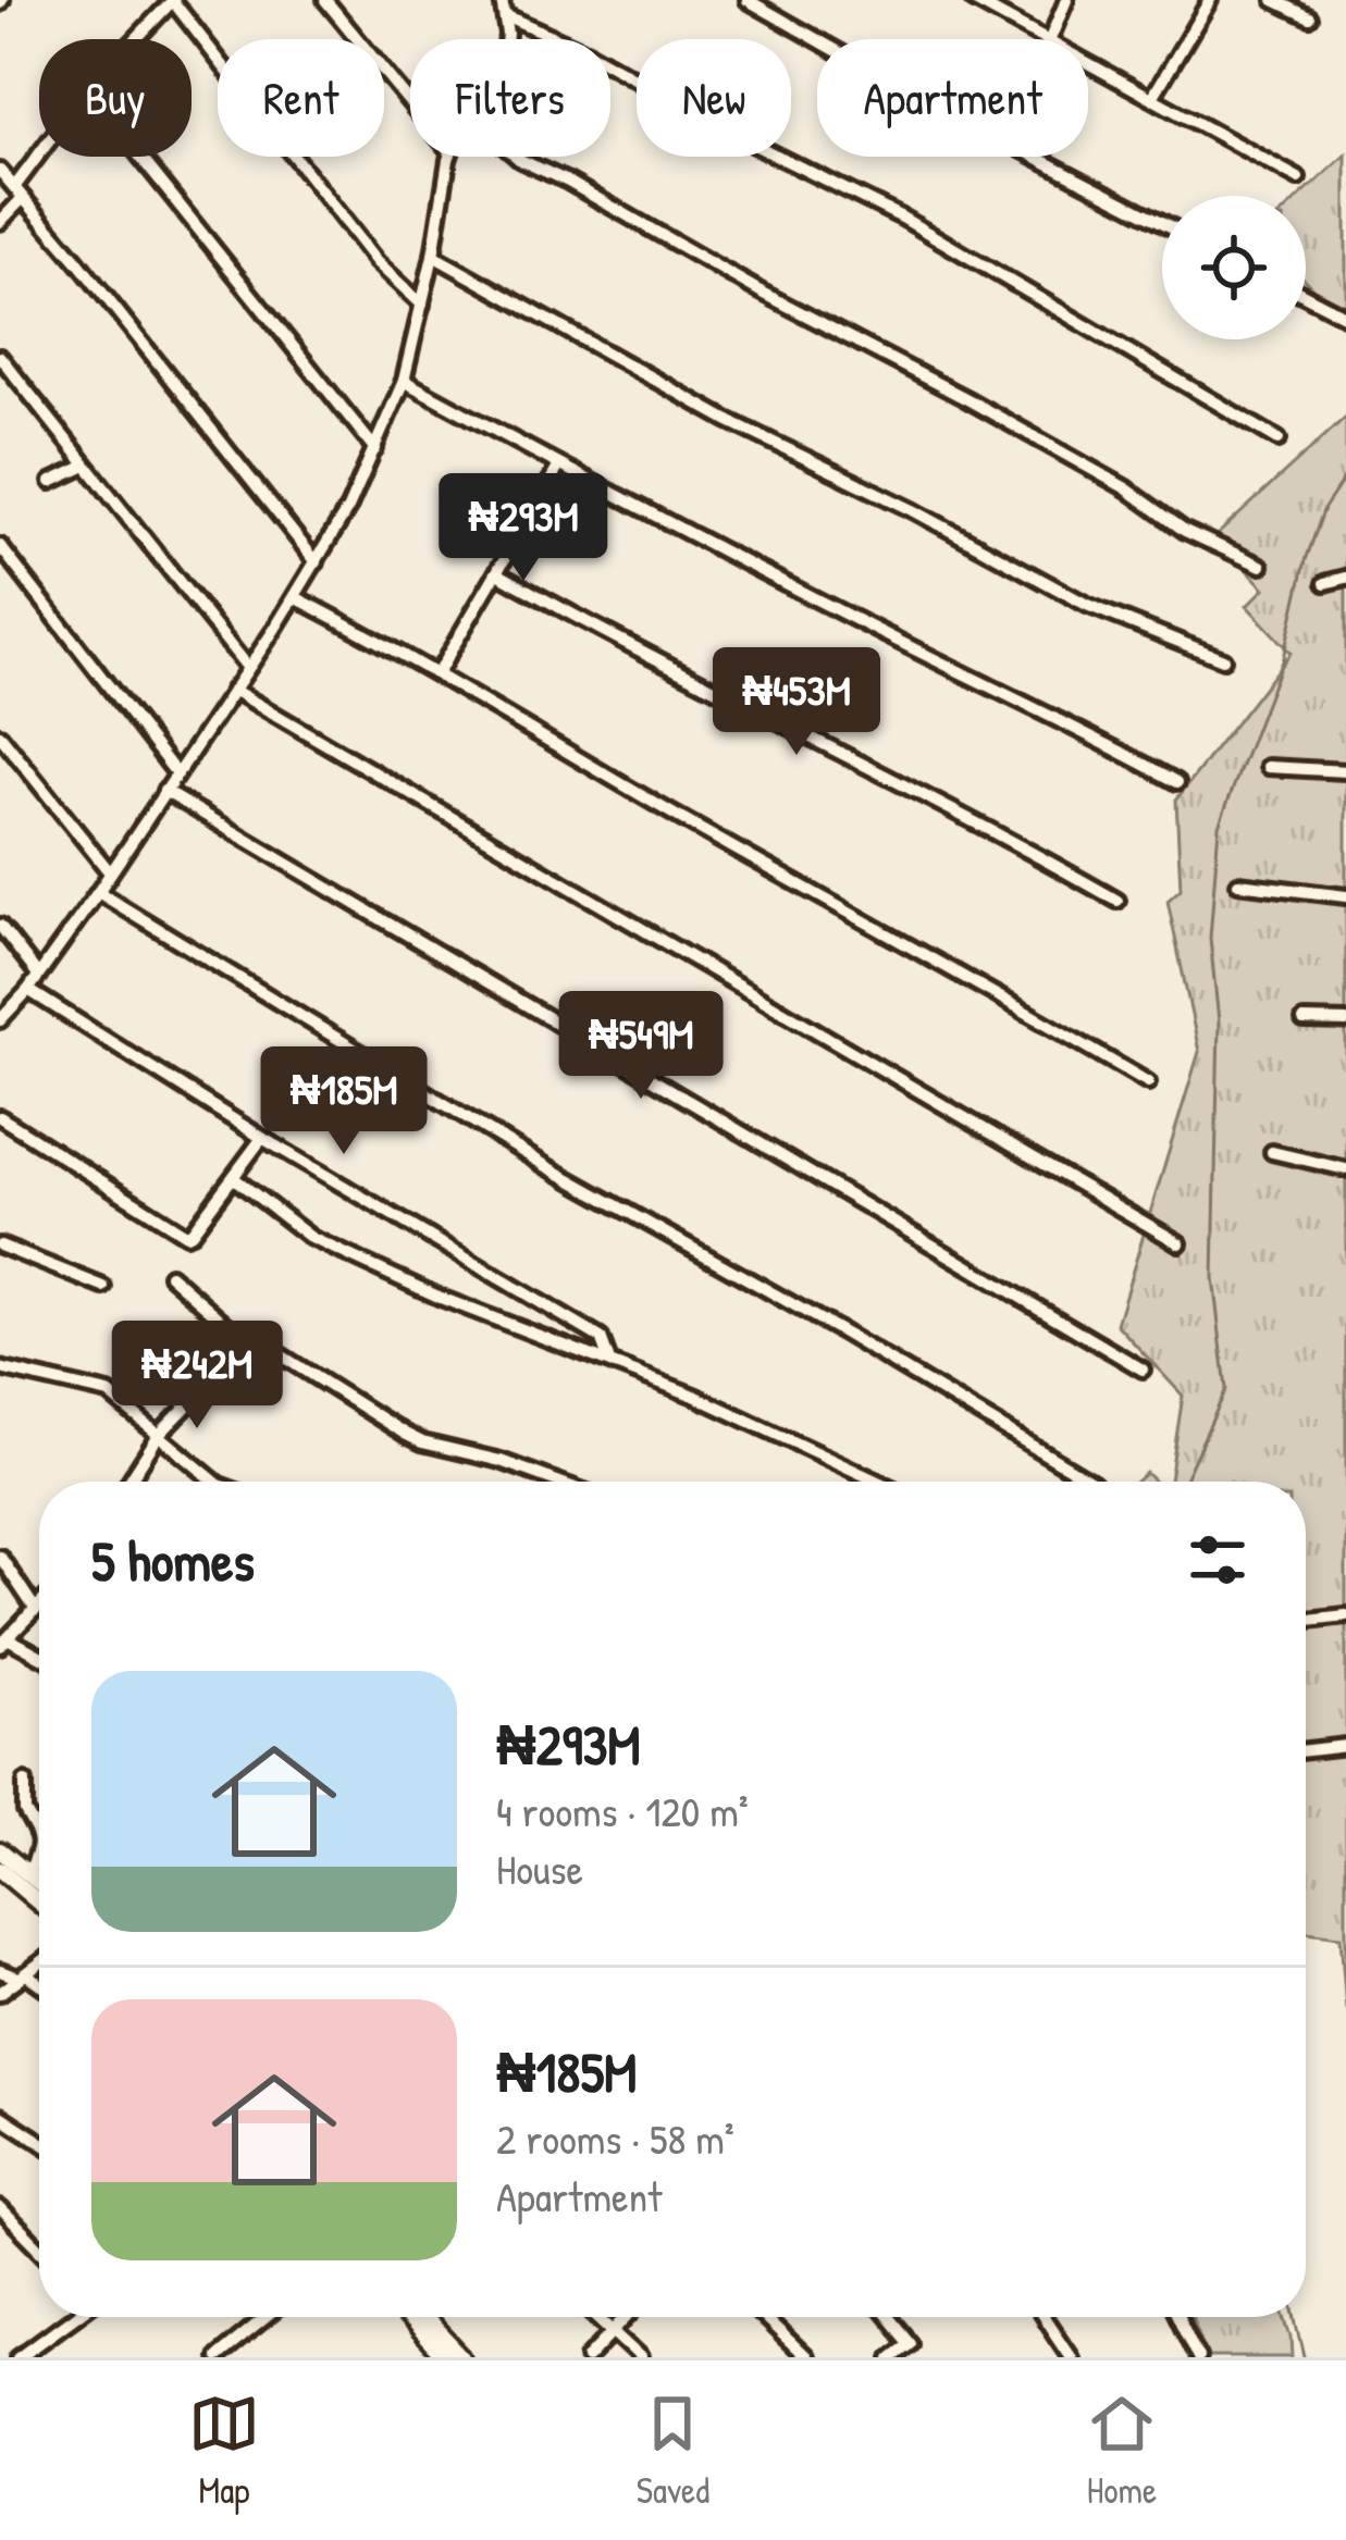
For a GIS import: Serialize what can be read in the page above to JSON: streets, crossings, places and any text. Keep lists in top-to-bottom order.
{
  "page": {
    "chip": [
      "Buy",
      "Rent",
      "Filters",
      "New",
      "Apartment"
    ],
    "price": [
      "₦293M",
      "₦453M",
      "₦549M",
      "₦185M",
      "₦242M"
    ],
    "heading": "5 homes",
    "list": [
      {
        "name": "₦293M",
        "note": "4 rooms · 120 m² · House"
      },
      {
        "name": "₦185M",
        "note": "2 rooms · 58 m² · Apartment"
      }
    ],
    "tabs": ["Map", "Saved", "Home"]
  }
}
